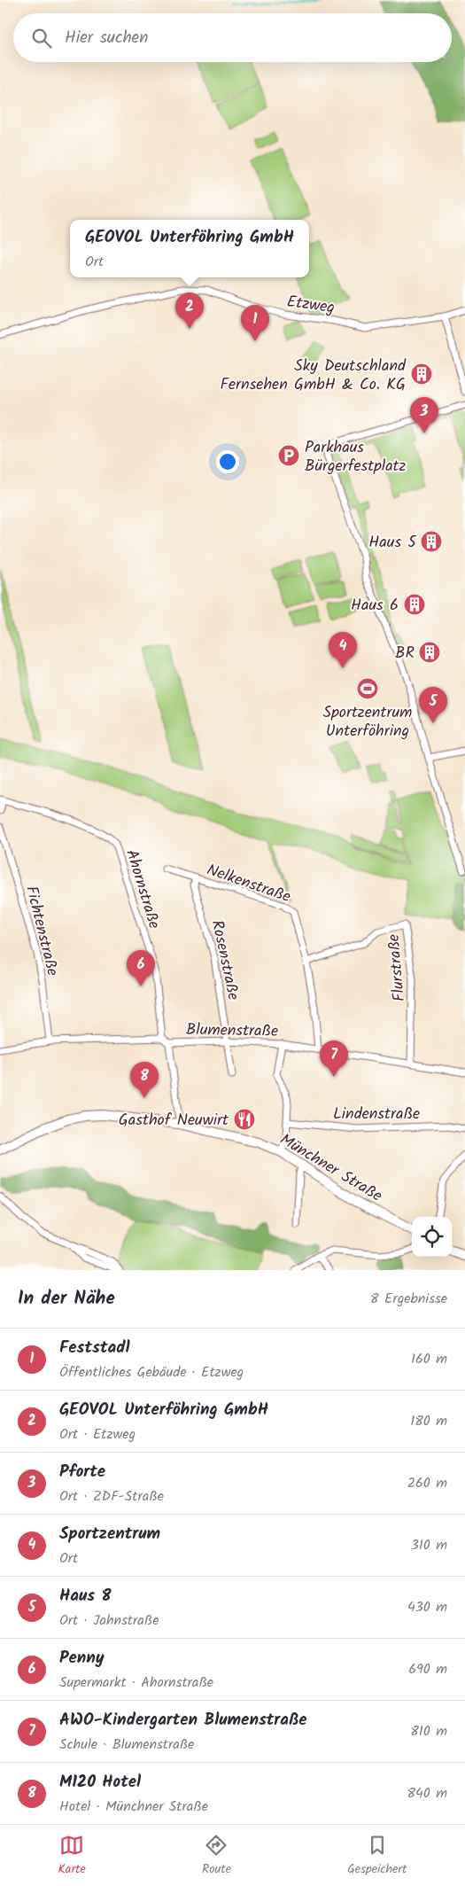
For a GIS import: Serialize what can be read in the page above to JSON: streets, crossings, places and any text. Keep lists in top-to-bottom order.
{
  "streets": {
    "main road": ["Münchner Straße"],
    "street": [
      "Etzweg",
      "Nelkenstraße",
      "Ahornstraße",
      "Fichtenstraße",
      "Rosenstraße",
      "Flurstraße",
      "Blumenstraße",
      "Lindenstraße"
    ]
  },
  "crossings": [
    ["Nelkenstraße", "Rosenstraße"],
    ["Nelkenstraße", "Flurstraße"],
    ["Nelkenstraße", "Blumenstraße"],
    ["Ahornstraße", "Blumenstraße"],
    ["Fichtenstraße", "Blumenstraße"],
    ["Rosenstraße", "Blumenstraße"],
    ["Flurstraße", "Blumenstraße"]
  ],
  "places": {
    "building": [
      "Sky Deutschland Fernsehen GmbH & Co. KG",
      "Haus 5",
      "Haus 6",
      "BR"
    ],
    "parking": ["Parkhaus Bürgerfestplatz"],
    "sports": ["Sportzentrum Unterföhring"],
    "restaurant": ["Gasthof Neuwirt"]
  },
  "page": {
    "search": "Hier suchen",
    "popup": ["GEOVOL Unterföhring GmbH", "Ort"],
    "pins": [
      "2",
      "1",
      "3",
      "4",
      "5",
      "6",
      "7",
      "8"
    ],
    "heading": ["In der Nähe", "8 Ergebnisse"],
    "list": [
      {
        "mark": "1",
        "name": "Feststadl",
        "note": "Öffentliches Gebäude · Etzweg",
        "value": "160 m"
      },
      {
        "mark": "2",
        "name": "GEOVOL Unterföhring GmbH",
        "note": "Ort · Etzweg",
        "value": "180 m"
      },
      {
        "mark": "3",
        "name": "Pforte",
        "note": "Ort · ZDF-Straße",
        "value": "260 m"
      },
      {
        "mark": "4",
        "name": "Sportzentrum",
        "note": "Ort",
        "value": "310 m"
      },
      {
        "mark": "5",
        "name": "Haus 8",
        "note": "Ort · Jahnstraße",
        "value": "430 m"
      },
      {
        "mark": "6",
        "name": "Penny",
        "note": "Supermarkt · Ahornstraße",
        "value": "690 m"
      },
      {
        "mark": "7",
        "name": "AWO-Kindergarten Blumenstraße",
        "note": "Schule · Blumenstraße",
        "value": "810 m"
      },
      {
        "mark": "8",
        "name": "M120 Hotel",
        "note": "Hotel · Münchner Straße",
        "value": "840 m"
      }
    ],
    "nav": ["Karte", "Route", "Gespeichert"]
  }
}
